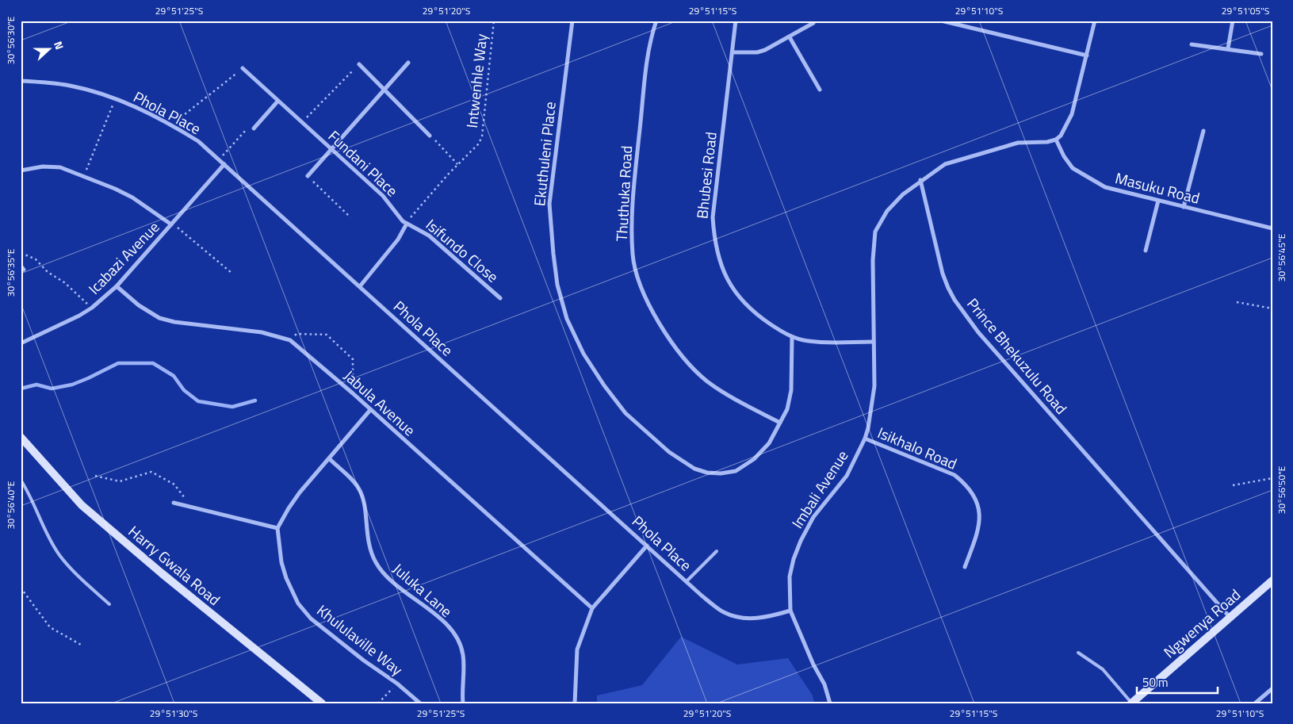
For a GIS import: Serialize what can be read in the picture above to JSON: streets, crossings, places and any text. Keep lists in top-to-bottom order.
{
  "streets": {
    "main road": ["Harry Gwala Road", "Ngwenya Road"],
    "street": [
      "Phola Place",
      "Ekuthuleni Place",
      "Fundani Place",
      "Bhubesi Road",
      "Masuku Road",
      "Thuthuka Road",
      "Isifundo Close",
      "Icabazi Avenue",
      "Prince Bhekuzulu Road",
      "Jabula Avenue",
      "Isikhalo Road",
      "Imbali Avenue",
      "Juluka Lane",
      "Khululaville Way"
    ],
    "path": ["Intwenhle Way"]
  },
  "crossings": [
    ["Phola Place", "Icabazi Avenue"],
    ["Phola Place", "Imbali Avenue"],
    ["Ekuthuleni Place", "Bhubesi Road"],
    ["Ekuthuleni Place", "Thuthuka Road"],
    ["Fundani Place", "Isifundo Close"],
    ["Bhubesi Road", "Imbali Avenue"],
    ["Icabazi Avenue", "Jabula Avenue"],
    ["Prince Bhekuzulu Road", "Imbali Avenue"],
    ["Prince Bhekuzulu Road", "Ngwenya Road"],
    ["Isikhalo Road", "Imbali Avenue"]
  ],
  "scale_bar": "50 m",
  "north": "right",
  "coordinates": [
    "29°51'25\"S",
    "29°51'20\"S",
    "29°51'15\"S",
    "29°51'10\"S",
    "29°51'05\"S",
    "30°56'30\"E",
    "30°56'45\"E",
    "30°56'35\"E",
    "30°56'50\"E",
    "30°56'40\"E",
    "29°51'30\"S"
  ]
}
